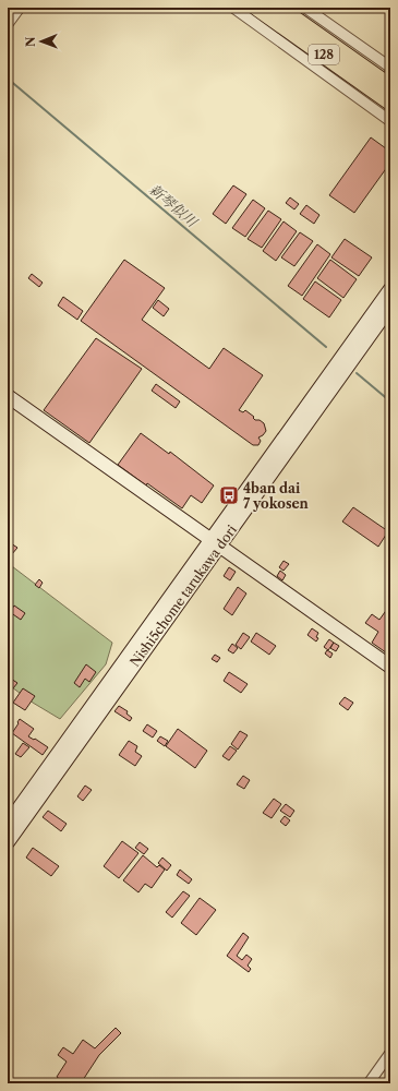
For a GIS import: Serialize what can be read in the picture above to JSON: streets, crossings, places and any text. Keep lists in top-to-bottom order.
{
  "streets": {
    "main road": ["128", "Nishi5chome tarukawa dori"]
  },
  "water": ["新琴似川"],
  "places": {
    "bus stop": ["4ban dai 7 yokosen"]
  },
  "north": "left"
}
